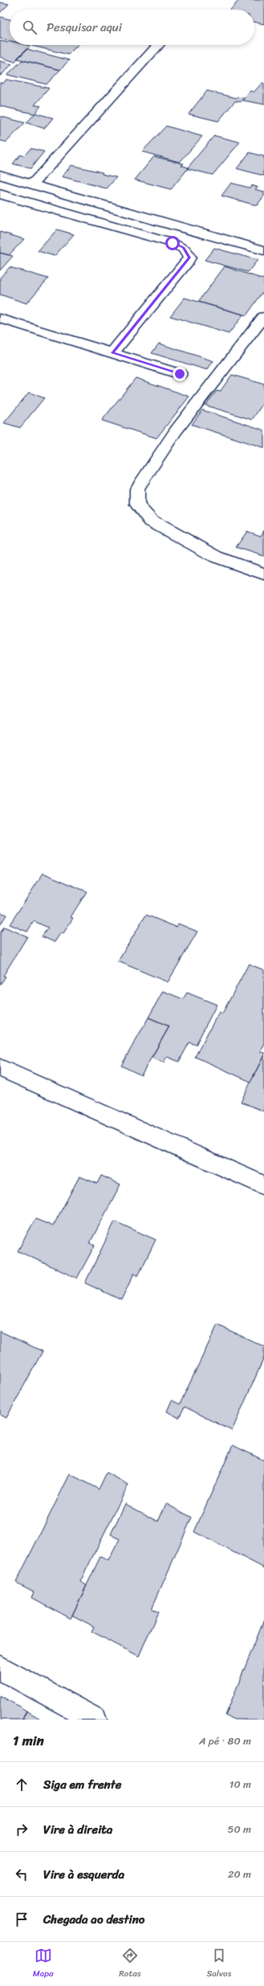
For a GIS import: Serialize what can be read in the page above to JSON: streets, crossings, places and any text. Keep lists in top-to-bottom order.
{
  "page": {
    "search": "Pesquisar aqui",
    "heading": ["1 min", "A pé · 80 m"],
    "list": [
      ["Siga em frente", "10 m"],
      ["Vire à direita", "50 m"],
      ["Vire à esquerda", "20 m"],
      "Chegada ao destino"
    ],
    "nav": ["Mapa", "Rotas", "Salvos"]
  }
}
